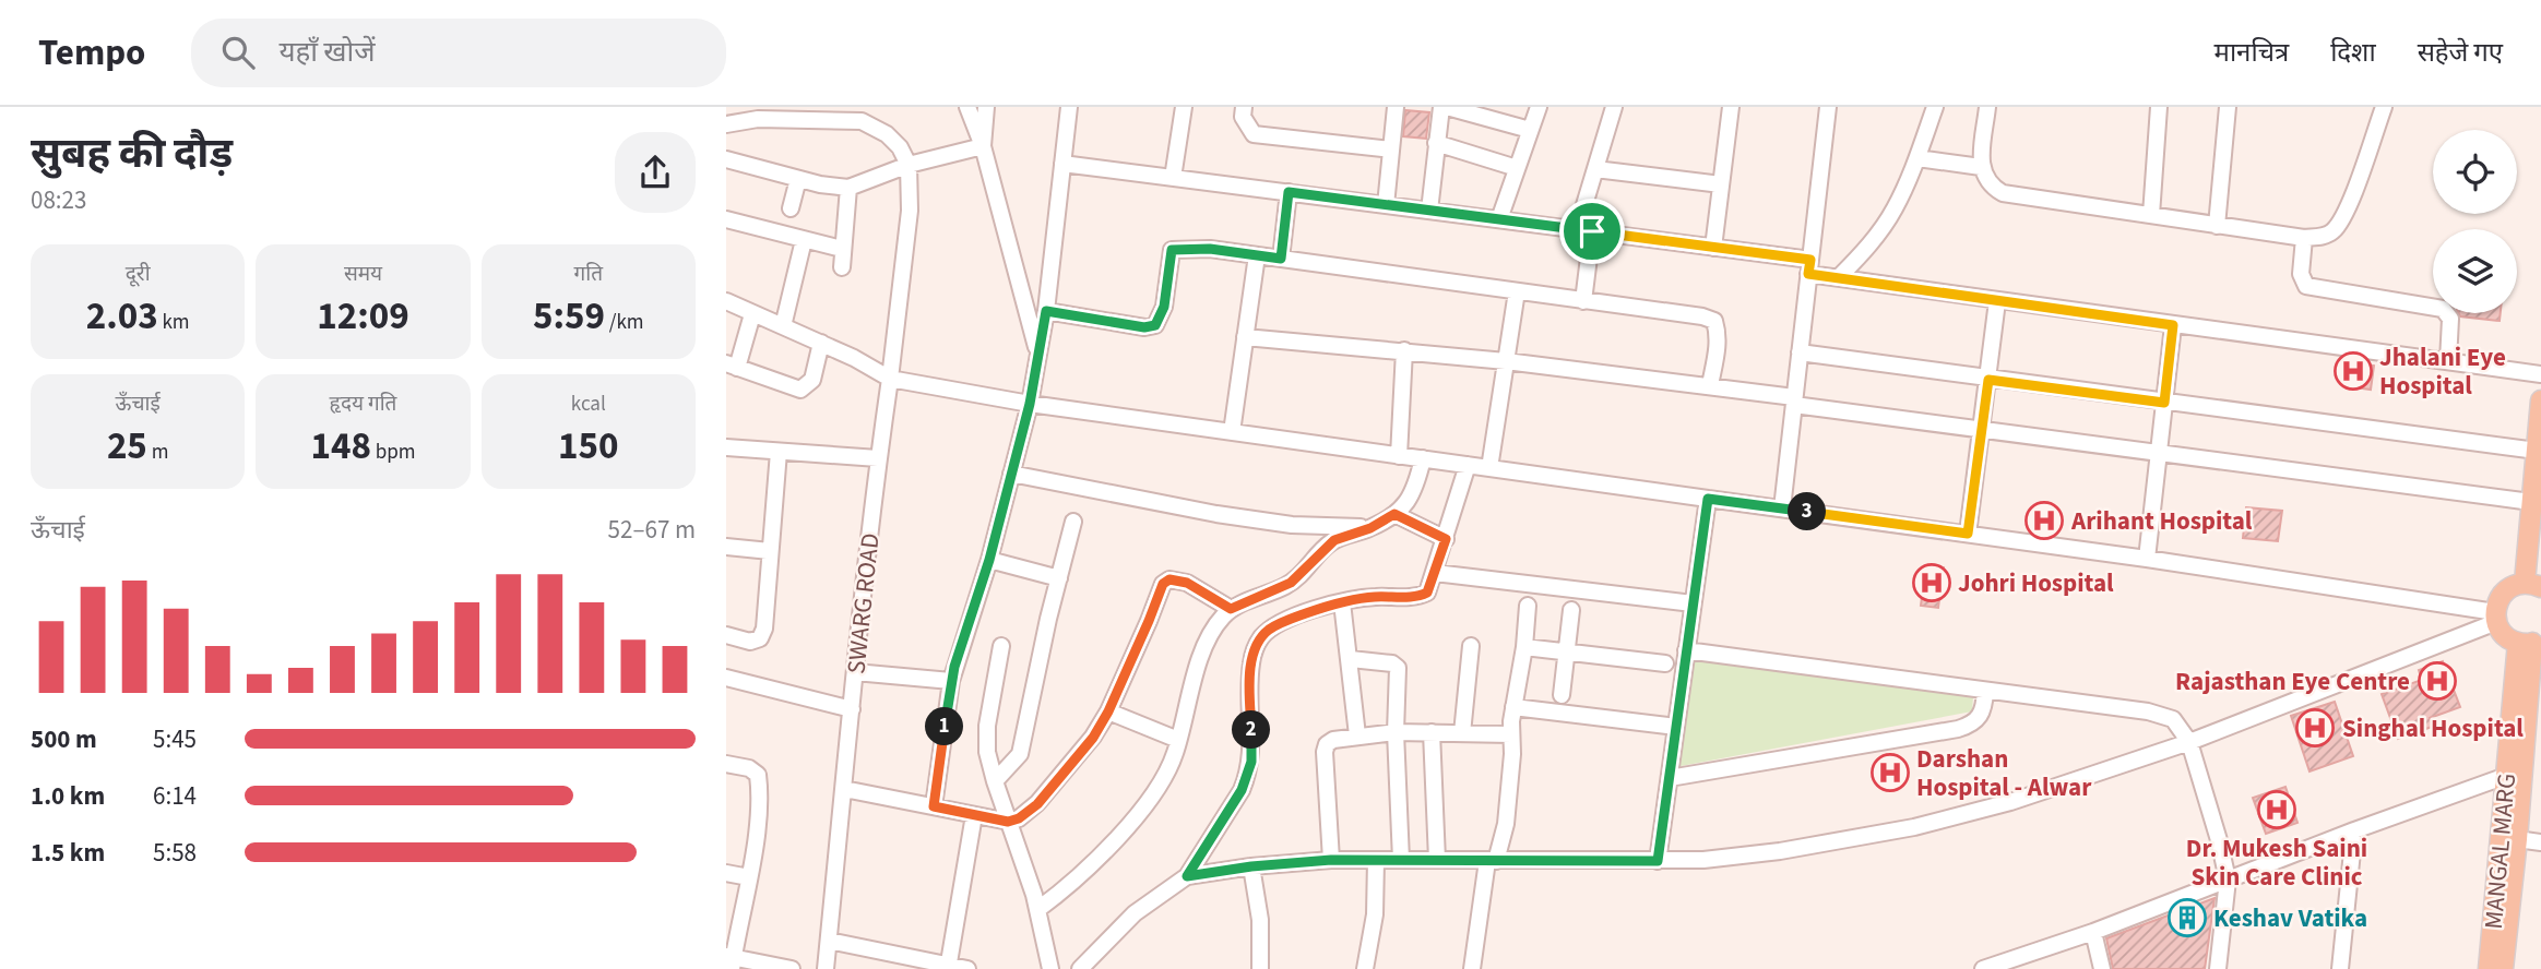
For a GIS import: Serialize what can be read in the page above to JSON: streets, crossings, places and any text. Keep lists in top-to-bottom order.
{
  "streets": {
    "main road": ["MANGAL MARG"],
    "street": ["SWARG ROAD"]
  },
  "places": {
    "hospital": [
      "Jhalani Eye Hospital",
      "Arihant Hospital",
      "Johri Hospital",
      "Rajasthan Eye Centre",
      "Singhal Hospital",
      "Darshan Hospital - Alwar",
      "Dr. Mukesh Saini Skin Care Clinic"
    ],
    "building": ["Keshav Vatika"]
  },
  "page": {
    "header": "Tempo",
    "search": "यहाँ खोजें",
    "nav": ["मानचित्र", "दिशा", "सहेजे गए"],
    "heading": ["सुबह की दौड़", "08:23"],
    "stats": [
      ["दूरी", "2.03 km"],
      ["समय", "12:09"],
      ["गति", "5:59 /km"],
      ["ऊँचाई", "25 m"],
      ["हृदय गति", "148 bpm"],
      ["kcal", "150"]
    ],
    "pins": ["3", "1", "2"],
    "chart": ["ऊँचाई", "52–67 m"],
    "list": [
      {
        "name": "500 m",
        "note": "5:45"
      },
      {
        "name": "1.0 km",
        "note": "6:14"
      },
      {
        "name": "1.5 km",
        "note": "5:58"
      }
    ]
  }
}
